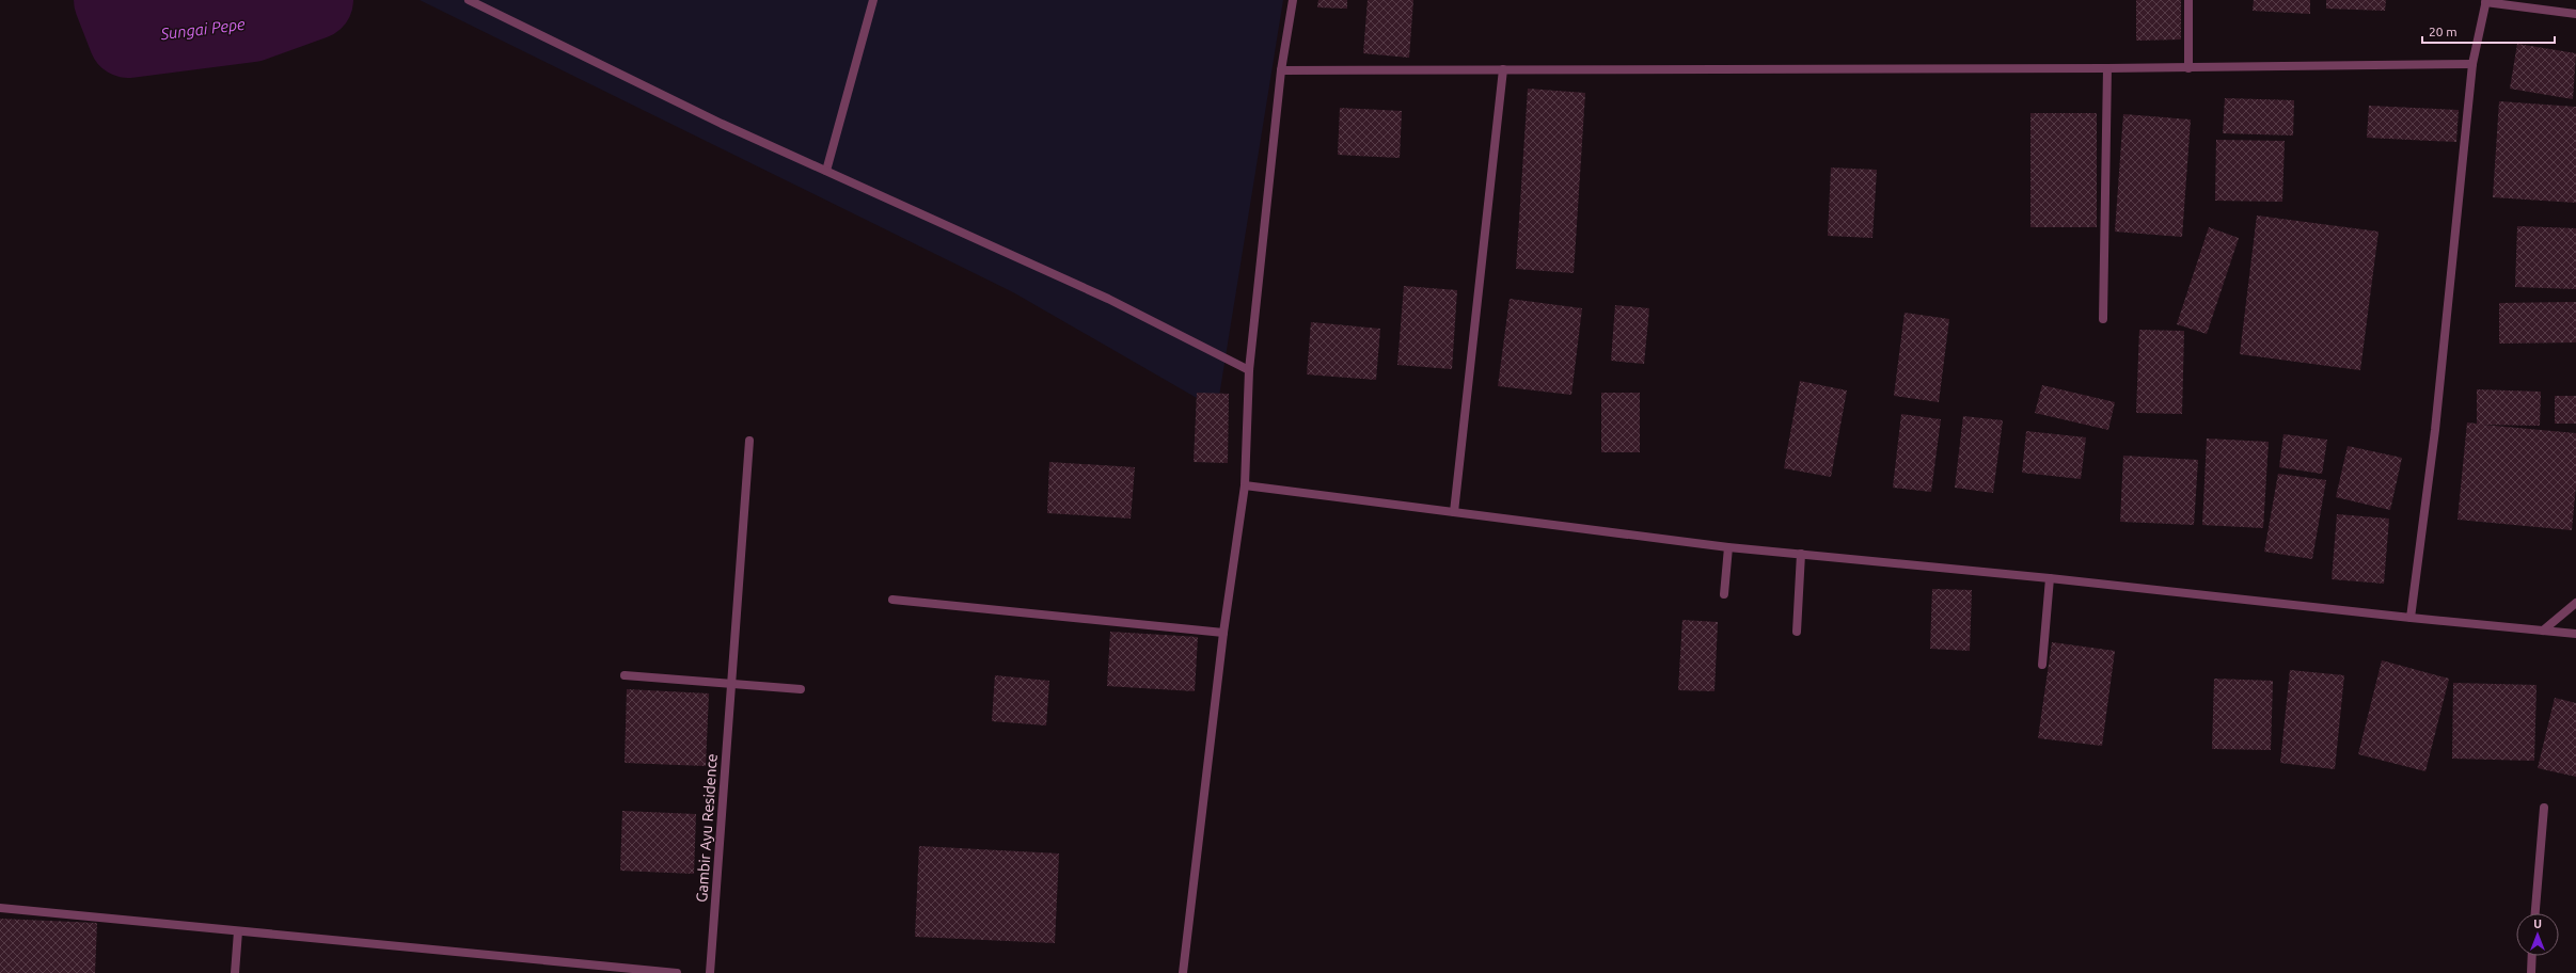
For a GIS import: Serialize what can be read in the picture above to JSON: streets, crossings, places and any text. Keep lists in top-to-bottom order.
{
  "streets": {
    "street": ["Gambir Ayu Residence"]
  },
  "water": ["Sungai Pepe"],
  "scale_bar": "20 m",
  "north": "top"
}
